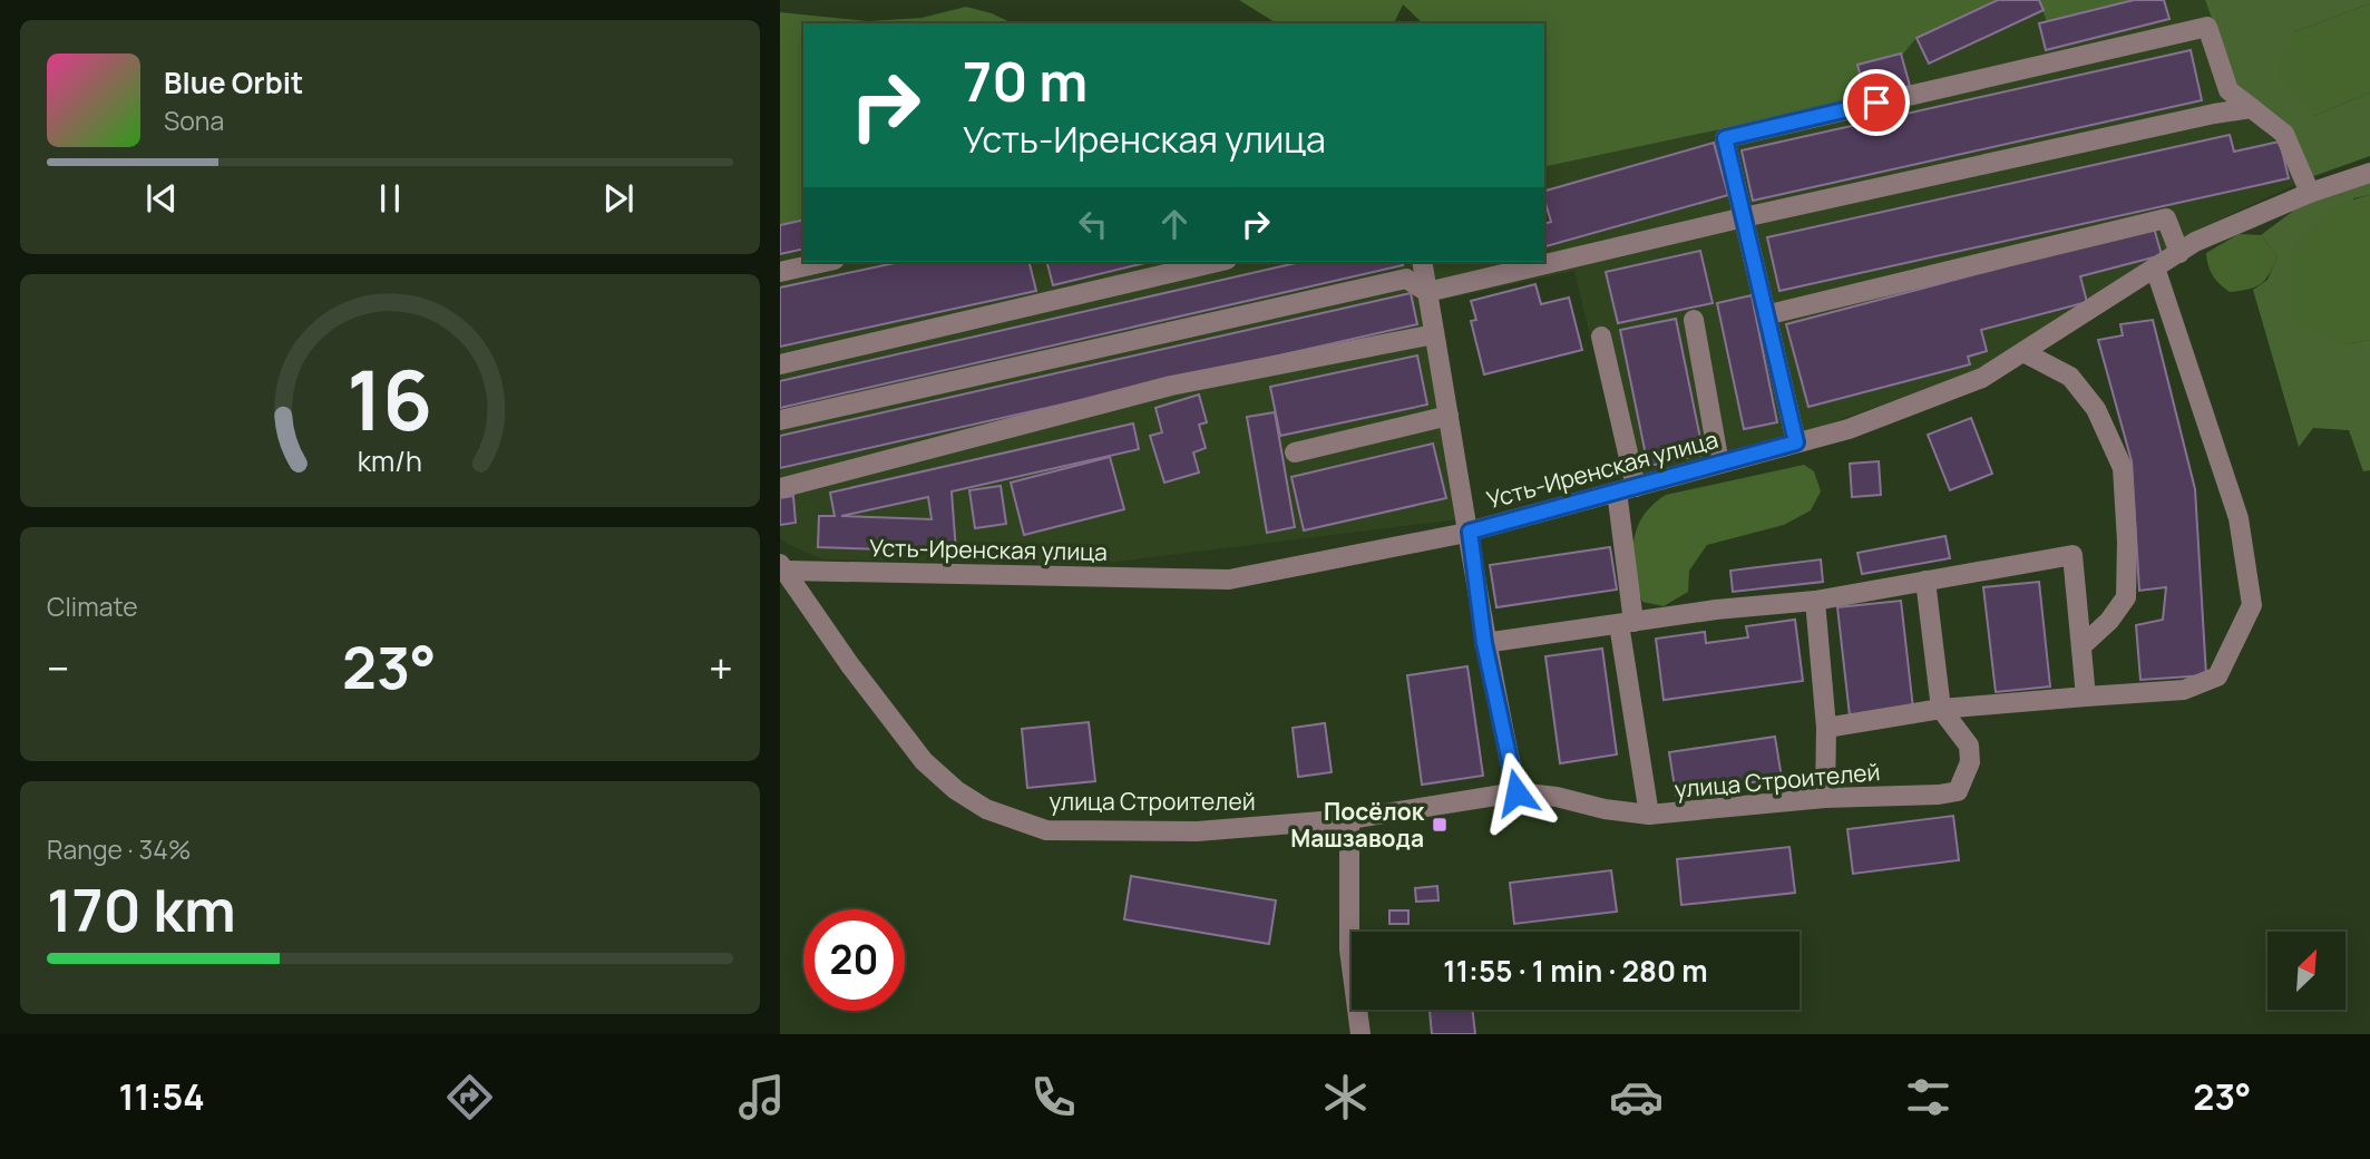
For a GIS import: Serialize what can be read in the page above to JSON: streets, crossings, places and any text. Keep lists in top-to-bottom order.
{
  "streets": {
    "street": ["Усть-Иренская улица", "улица Строителей"]
  },
  "crossings": [
    ["Усть-Иренская улица", "улица Строителей"]
  ],
  "places": {
    "transit": ["Посёлок Машзавода"]
  },
  "north": "top right",
  "page": {
    "turn": ["70 m", "Усть-Иренская улица"],
    "song": ["Blue Orbit", "Sona"],
    "tile": [
      "Climate",
      ["Range · 34%", "170 km"]
    ],
    "heat": ["−", "23°", "+"],
    "limit": "20",
    "trip": "11:55 · 1 min · 280 m",
    "tabs": ["11:54", "23°"],
    "gauge": ["16", "km/h"]
  }
}
